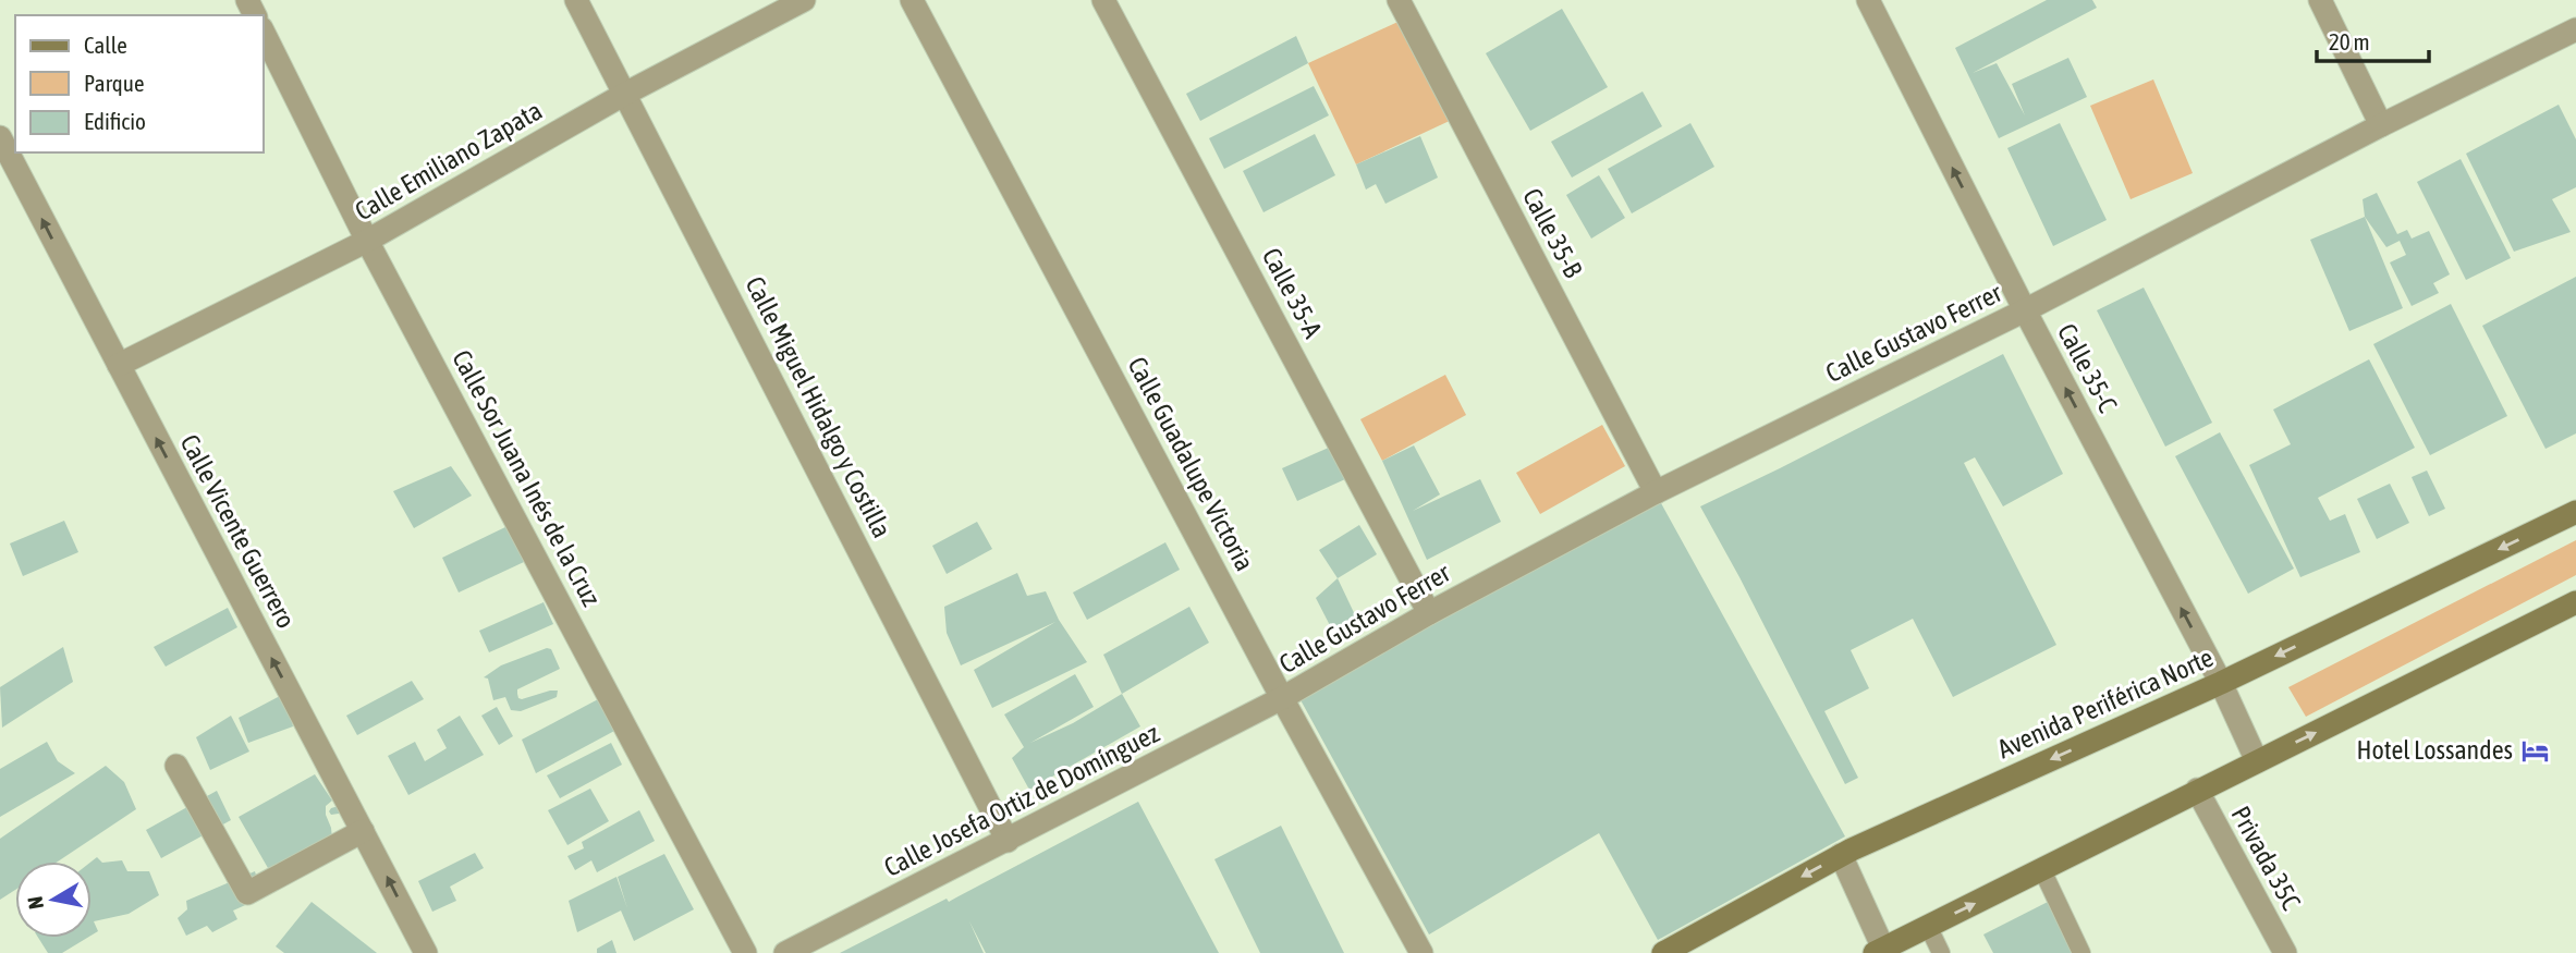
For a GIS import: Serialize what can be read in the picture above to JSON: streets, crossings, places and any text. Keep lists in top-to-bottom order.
{
  "streets": {
    "main road": ["Avenida Periférica Norte"],
    "street": [
      "Calle Emiliano Zapata",
      "Calle 35-B",
      "Calle 35-A",
      "Calle Gustavo Ferrer",
      "Calle 35-C",
      "Calle Miguel Hidalgo y Costilla",
      "Calle Guadalupe Victoria",
      "Calle Sor Juana Inés de la Cruz",
      "Calle Vicente Guerrero",
      "Calle Josefa Ortiz de Domínguez",
      "Privada 35C"
    ]
  },
  "crossings": [
    ["Calle Emiliano Zapata", "Calle Miguel Hidalgo y Costilla"],
    ["Calle Emiliano Zapata", "Calle Sor Juana Inés de la Cruz"],
    ["Calle Emiliano Zapata", "Calle Vicente Guerrero"],
    ["Calle 35-B", "Calle Gustavo Ferrer"],
    ["Calle 35-A", "Calle Gustavo Ferrer"],
    ["Calle Gustavo Ferrer", "Calle 35-C"],
    ["Calle Gustavo Ferrer", "Calle Guadalupe Victoria"],
    ["Calle Gustavo Ferrer", "Calle Josefa Ortiz de Domínguez"],
    ["Calle 35-C", "Avenida Periférica Norte"],
    ["Calle Miguel Hidalgo y Costilla", "Calle Josefa Ortiz de Domínguez"],
    ["Calle Guadalupe Victoria", "Calle Josefa Ortiz de Domínguez"]
  ],
  "one_way": ["Calle 35-C", "Calle Vicente Guerrero"],
  "places": {
    "hotel": ["Hotel Lossandes"]
  },
  "legend": ["Calle", "Parque", "Edificio"],
  "scale_bar": "20 m",
  "north": "left"
}
